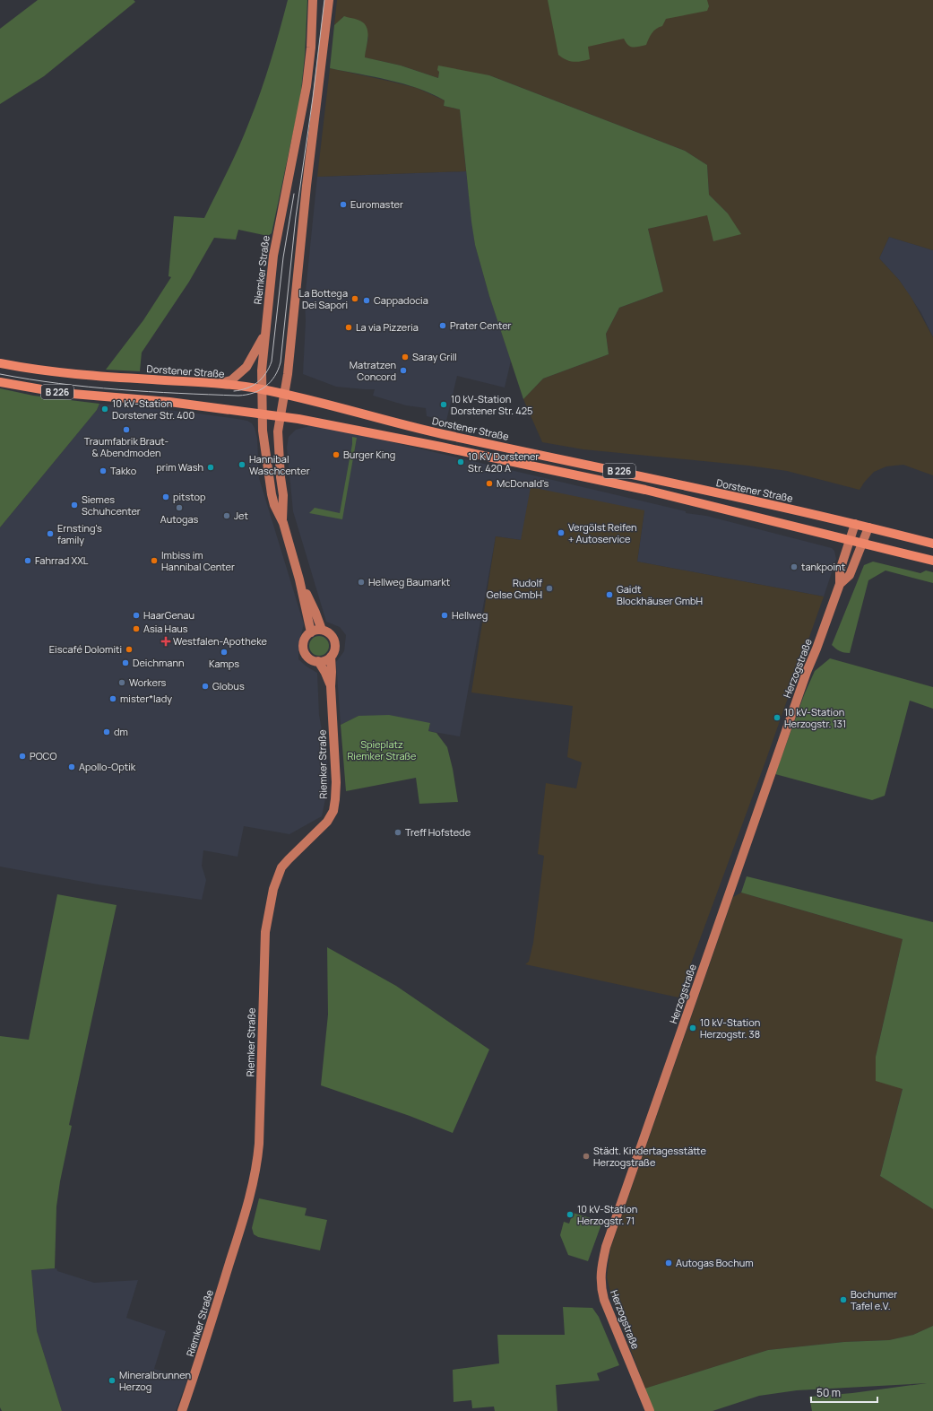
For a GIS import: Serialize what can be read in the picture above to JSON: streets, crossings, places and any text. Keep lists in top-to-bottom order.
{
  "streets": {
    "main road": ["Dorstener Straße", "B 226"],
    "street": ["Riemker Straße", "Herzogstraße"]
  },
  "crossings": [
    ["Riemker Straße", "Dorstener Straße"],
    ["Riemker Straße", "B 226"],
    ["Dorstener Straße", "Herzogstraße"],
    ["B 226", "Herzogstraße"]
  ],
  "parks": ["Spieplatz Riemker Straße"],
  "places": {
    "other": [
      "Euromaster",
      "La Bottega Dei Sapori",
      "Cappadocia",
      "Prater Center",
      "La via Pizzeria",
      "Saray Grill",
      "Matratzen Concord",
      "10 kV-Station Dorstener Str. 425",
      "10 kV-Station Dorstener Str. 400",
      "Traumfabrik Braut- & Abendmoden",
      "Burger King",
      "10 KV Dorstener Str. 420 A",
      "Hannibal Waschcenter",
      "prim Wash",
      "Takko",
      "McDonald's",
      "pitstop",
      "Siemes Schuhcenter",
      "Autogas",
      "Jet",
      "Vergölst Reifen + Autoservice",
      "Ernsting's family",
      "Fahrrad XXL",
      "Imbiss im Hannibal Center",
      "tankpoint",
      "Hellweg Baumarkt",
      "Rudolf Gelse GmbH",
      "Gaidt Blockhäuser GmbH",
      "HaarGenau",
      "Hellweg",
      "Asia Haus",
      "Eiscafé Dolomiti",
      "Kamps",
      "Deichmann",
      "Workers",
      "Globus",
      "mister*lady",
      "10 kV-Station Herzogstr. 131",
      "dm",
      "POCO",
      "Apollo-Optik",
      "Treff Hofstede",
      "10 kV-Station Herzogstr. 38",
      "Städt. Kindertagesstätte Herzogstraße",
      "10 kV-Station Herzogstr. 71",
      "Autogas Bochum",
      "Bochumer Tafel e.V.",
      "Mineralbrunnen Herzog"
    ],
    "health": ["Westfalen-Apotheke"]
  },
  "scale_bar": "50 m"
}
